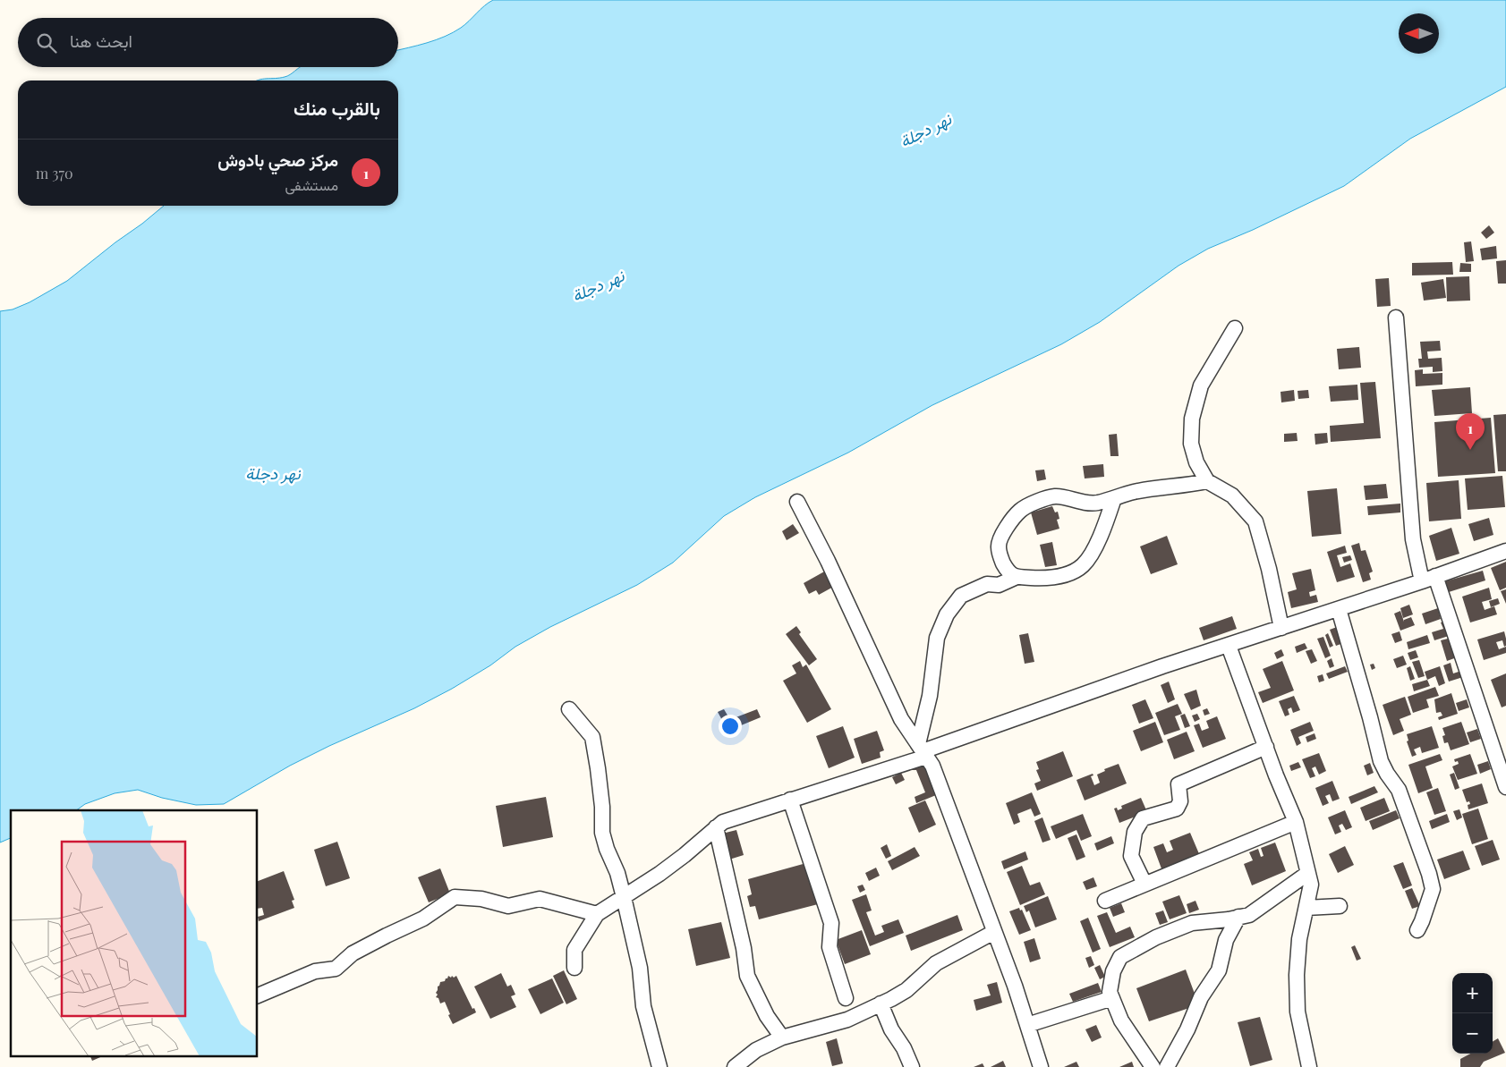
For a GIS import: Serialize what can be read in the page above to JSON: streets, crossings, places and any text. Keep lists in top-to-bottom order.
{
  "water": ["نهر دجلة"],
  "north": "left",
  "page": {
    "search": "ابحث هنا",
    "heading": "بالقرب منك",
    "list": [
      {
        "mark": "1",
        "name": "مركز صحي بادوش",
        "note": "مستشفى",
        "value": "370 m"
      }
    ],
    "pins": "1",
    "map_buttons": ["+", "−"]
  }
}
